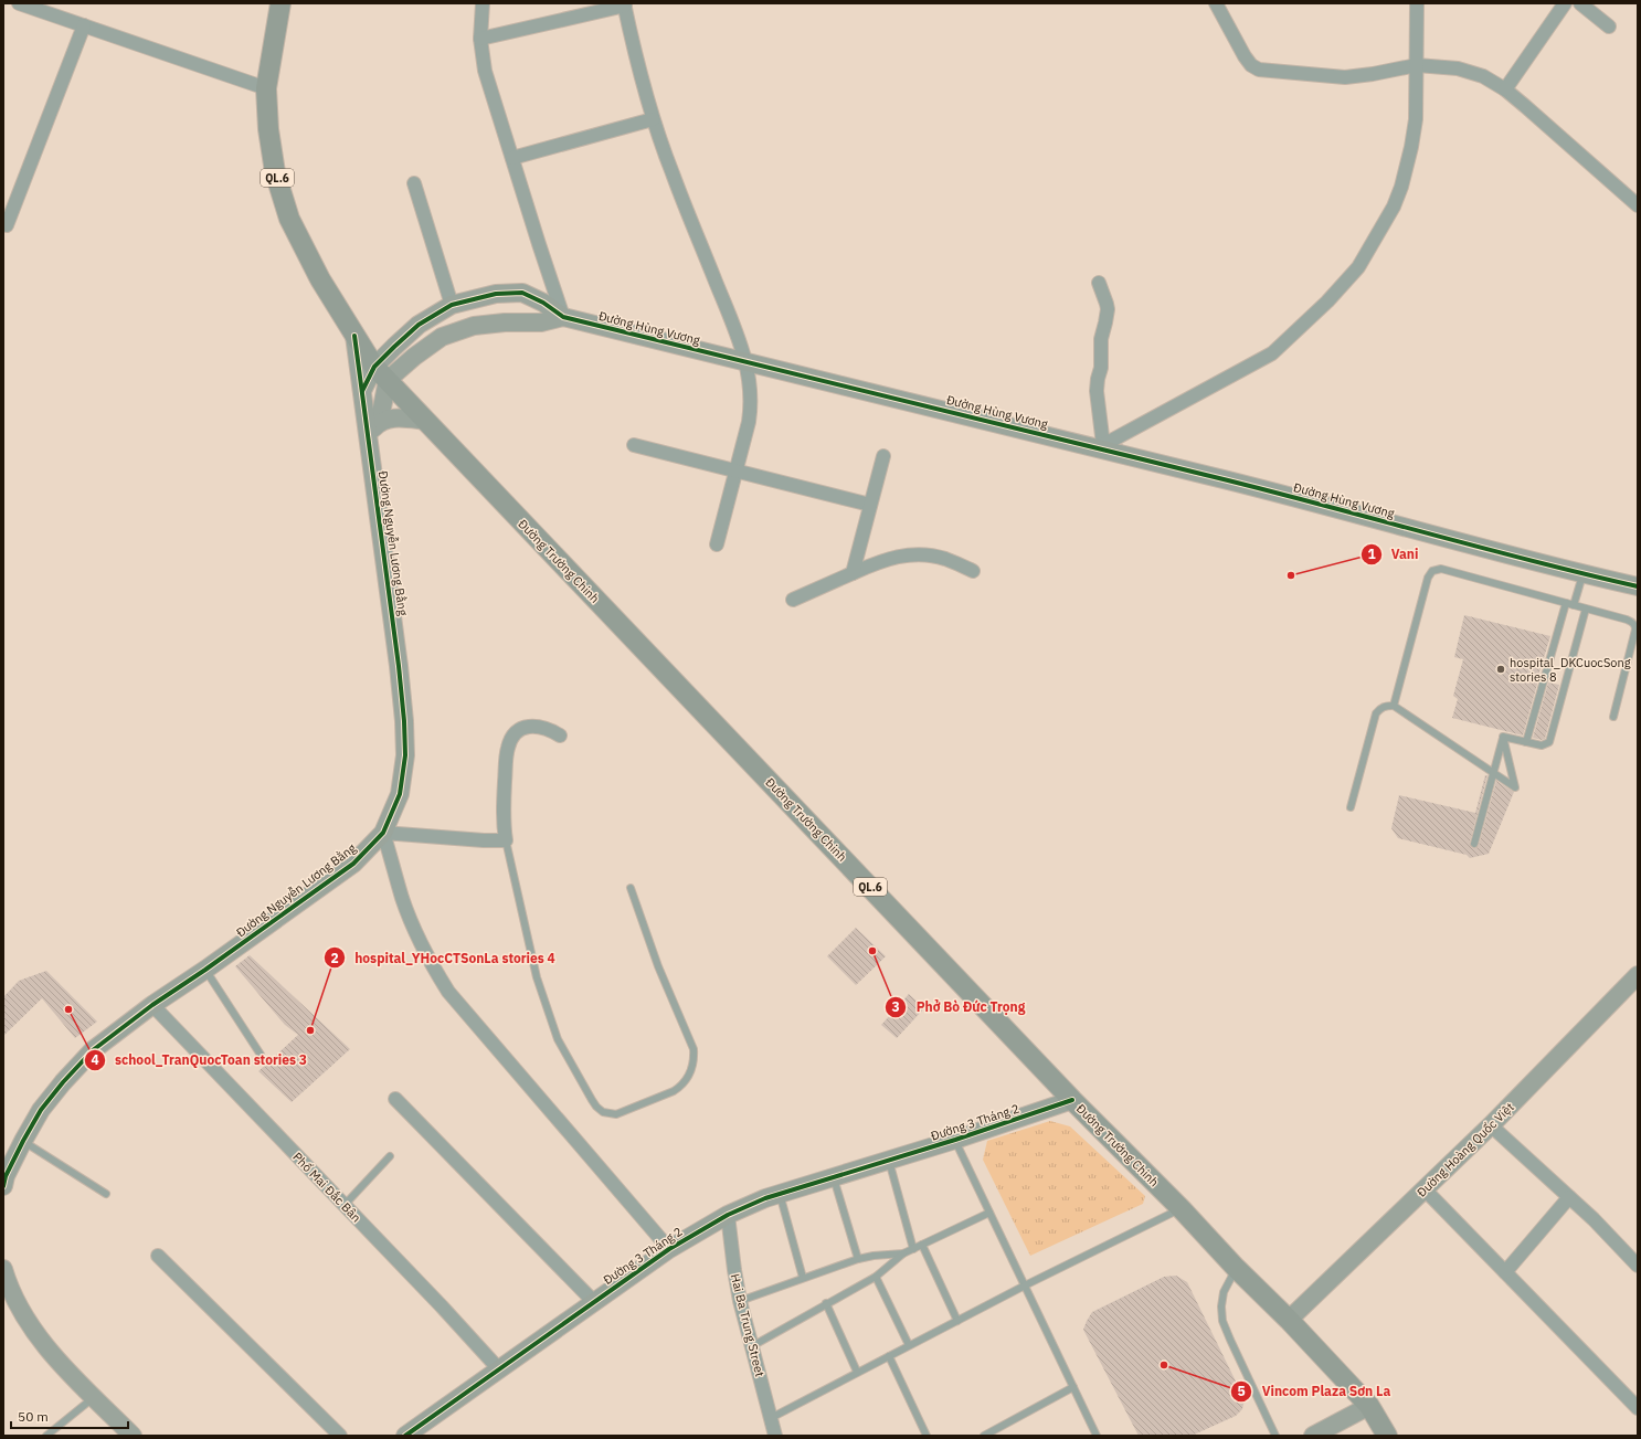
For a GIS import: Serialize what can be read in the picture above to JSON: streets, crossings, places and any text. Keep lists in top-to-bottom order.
{
  "streets": {
    "main road": ["QL.6", "Đường Trường Chinh"],
    "street": [
      "Đường Hùng Vương",
      "Đường Nguyễn Lương Bằng",
      "Đường 3 Tháng 2",
      "Đường Hoàng Quốc Việt",
      "Phố Mai Đắc Bân",
      "Hai Ba Trung Street"
    ]
  },
  "crossings": [
    ["QL.6", "Đường Nguyễn Lương Bằng"],
    ["QL.6", "Đường Trường Chinh"],
    ["Đường Hùng Vương", "Đường Trường Chinh"],
    ["Đường Nguyễn Lương Bằng", "Đường Trường Chinh"],
    ["Đường Nguyễn Lương Bằng", "Phố Mai Đắc Bân"],
    ["Đường Trường Chinh", "Đường 3 Tháng 2"],
    ["Đường Trường Chinh", "Đường Hoàng Quốc Việt"],
    ["Đường 3 Tháng 2", "Phố Mai Đắc Bân"],
    ["Đường 3 Tháng 2", "Hai Ba Trung Street"]
  ],
  "places": [
    "Vani",
    "hospital_DKCuocSong stories 8",
    "Phở Bò Đức Trọng",
    "school_TranQuocToan stories 3",
    "hospital_YHocCTSonLa stories 4",
    "Vincom Plaza Sơn La"
  ],
  "scale_bar": "50 m"
}
